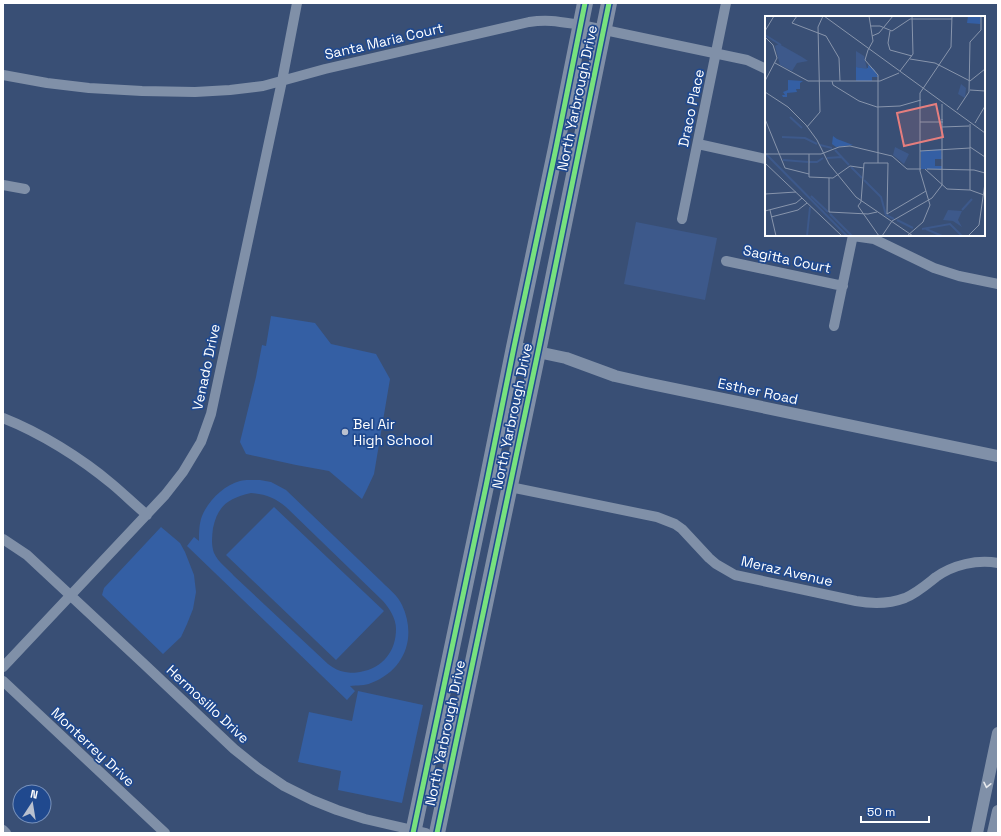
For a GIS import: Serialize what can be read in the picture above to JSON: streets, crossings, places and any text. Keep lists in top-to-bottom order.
{
  "streets": {
    "main road": ["North Yarbrough Drive"],
    "street": [
      "Santa Maria Court",
      "Draco Place",
      "Sagitta Court",
      "Venado Drive",
      "Esther Road",
      "Meraz Avenue",
      "Hermosillo Drive",
      "Monterrey Drive"
    ]
  },
  "crossings": [
    ["Santa Maria Court", "North Yarbrough Drive"],
    ["Santa Maria Court", "Draco Place"],
    ["Santa Maria Court", "Venado Drive"],
    ["North Yarbrough Drive", "Esther Road"],
    ["North Yarbrough Drive", "Meraz Avenue"],
    ["North Yarbrough Drive", "Hermosillo Drive"],
    ["Venado Drive", "Hermosillo Drive"]
  ],
  "places": ["Bel Air High School"],
  "scale_bar": "50 m",
  "north": "top"
}
